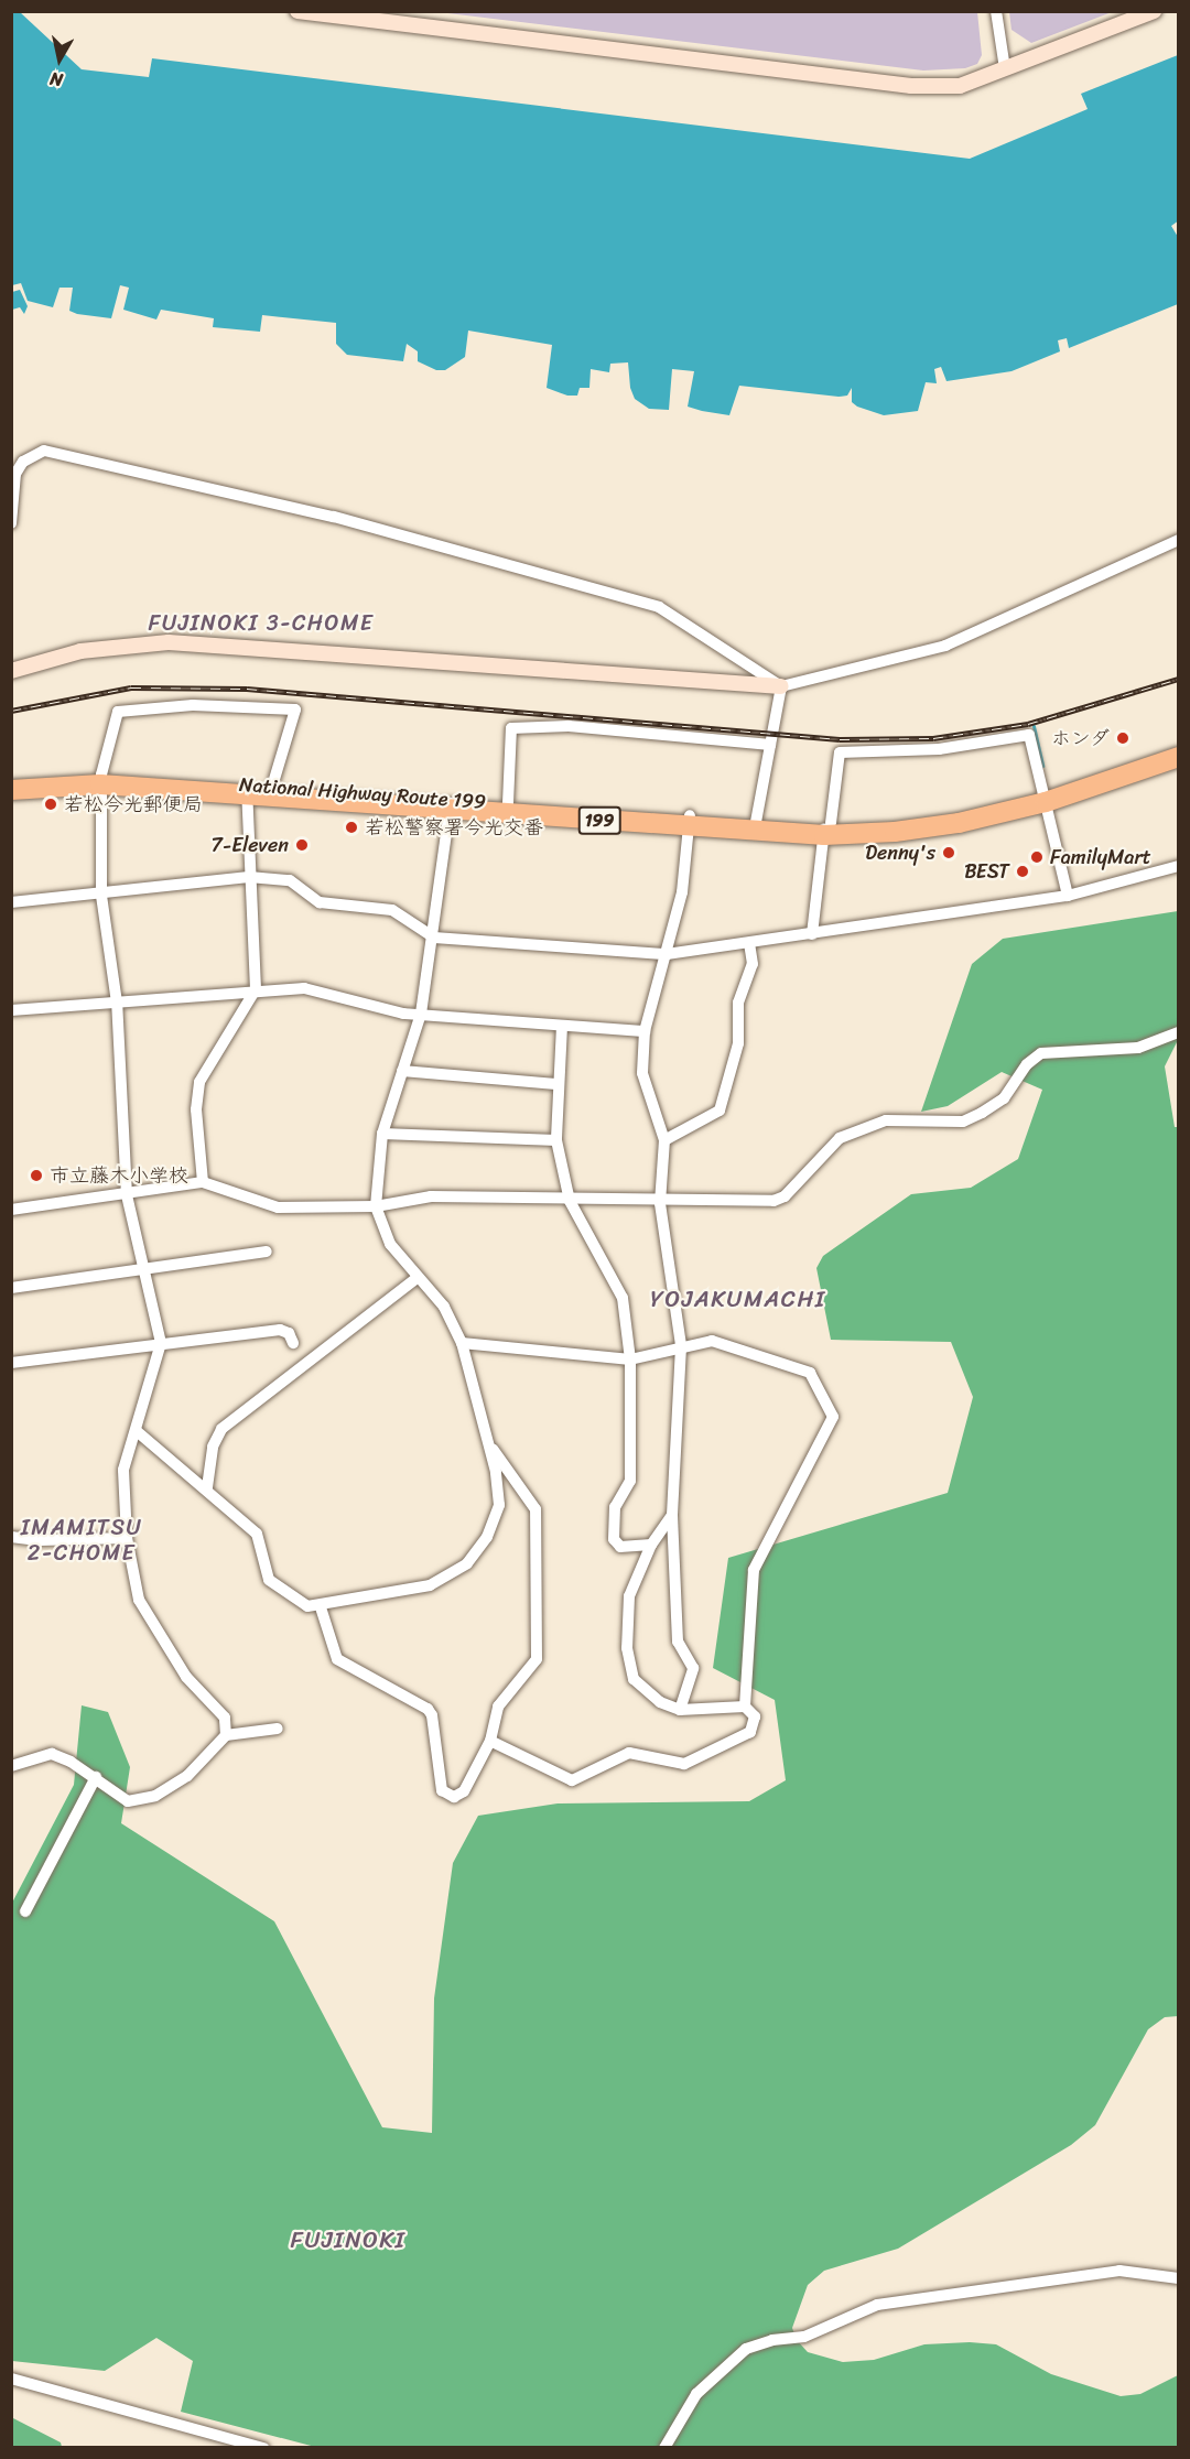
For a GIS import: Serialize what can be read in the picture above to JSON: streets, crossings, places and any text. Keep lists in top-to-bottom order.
{
  "streets": {
    "highway": ["National Highway Route 199", "199"]
  },
  "districts": [
    "FUJINOKI 3-CHOME",
    "YOJAKUMACHI",
    "IMAMITSU 2-CHOME",
    "FUJINOKI"
  ],
  "places": [
    "ホンダ",
    "若松今光郵便局",
    "若松警察署今光交番",
    "7-Eleven",
    "Denny's",
    "FamilyMart",
    "BEST",
    "市立藤木小学校"
  ],
  "north": "bottom"
}
